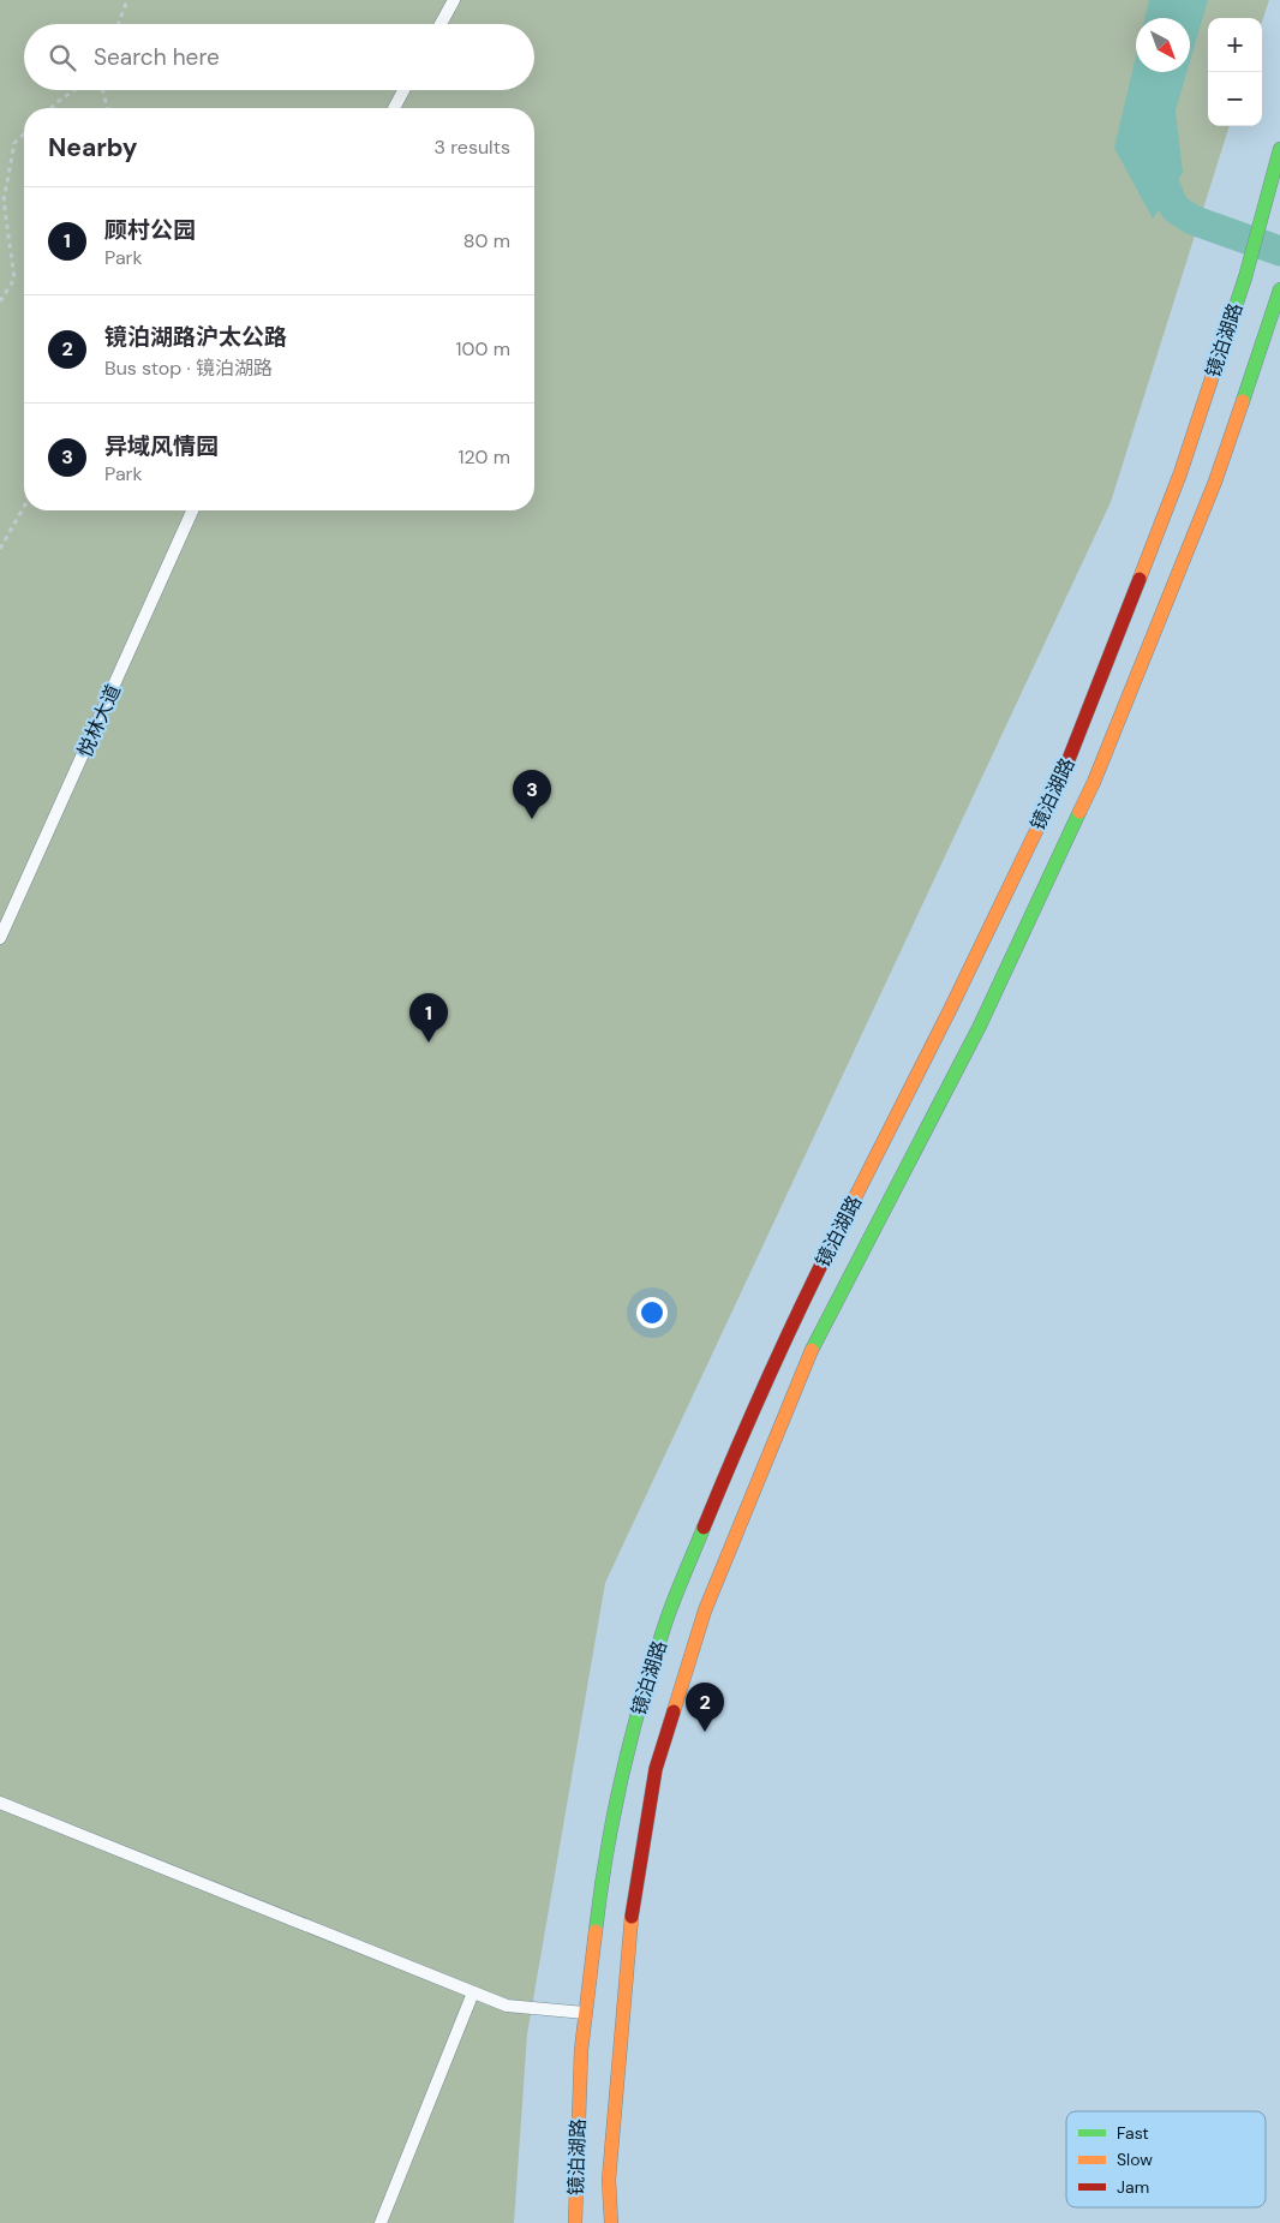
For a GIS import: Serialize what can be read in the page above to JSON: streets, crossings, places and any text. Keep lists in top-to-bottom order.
{
  "streets": {
    "street": ["镜泊湖路"],
    "lane": ["悦林大道"]
  },
  "legend": ["Fast", "Slow", "Jam"],
  "north": "bottom right",
  "page": {
    "map_buttons": ["+", "−"],
    "search": "Search here",
    "heading": ["Nearby", "3 results"],
    "list": [
      {
        "mark": "1",
        "name": "顾村公园",
        "note": "Park",
        "value": "80 m"
      },
      {
        "mark": "2",
        "name": "镜泊湖路沪太公路",
        "note": "Bus stop · 镜泊湖路",
        "value": "100 m"
      },
      {
        "mark": "3",
        "name": "异域风情园",
        "note": "Park",
        "value": "120 m"
      }
    ],
    "pins": ["3", "1", "2"]
  }
}
